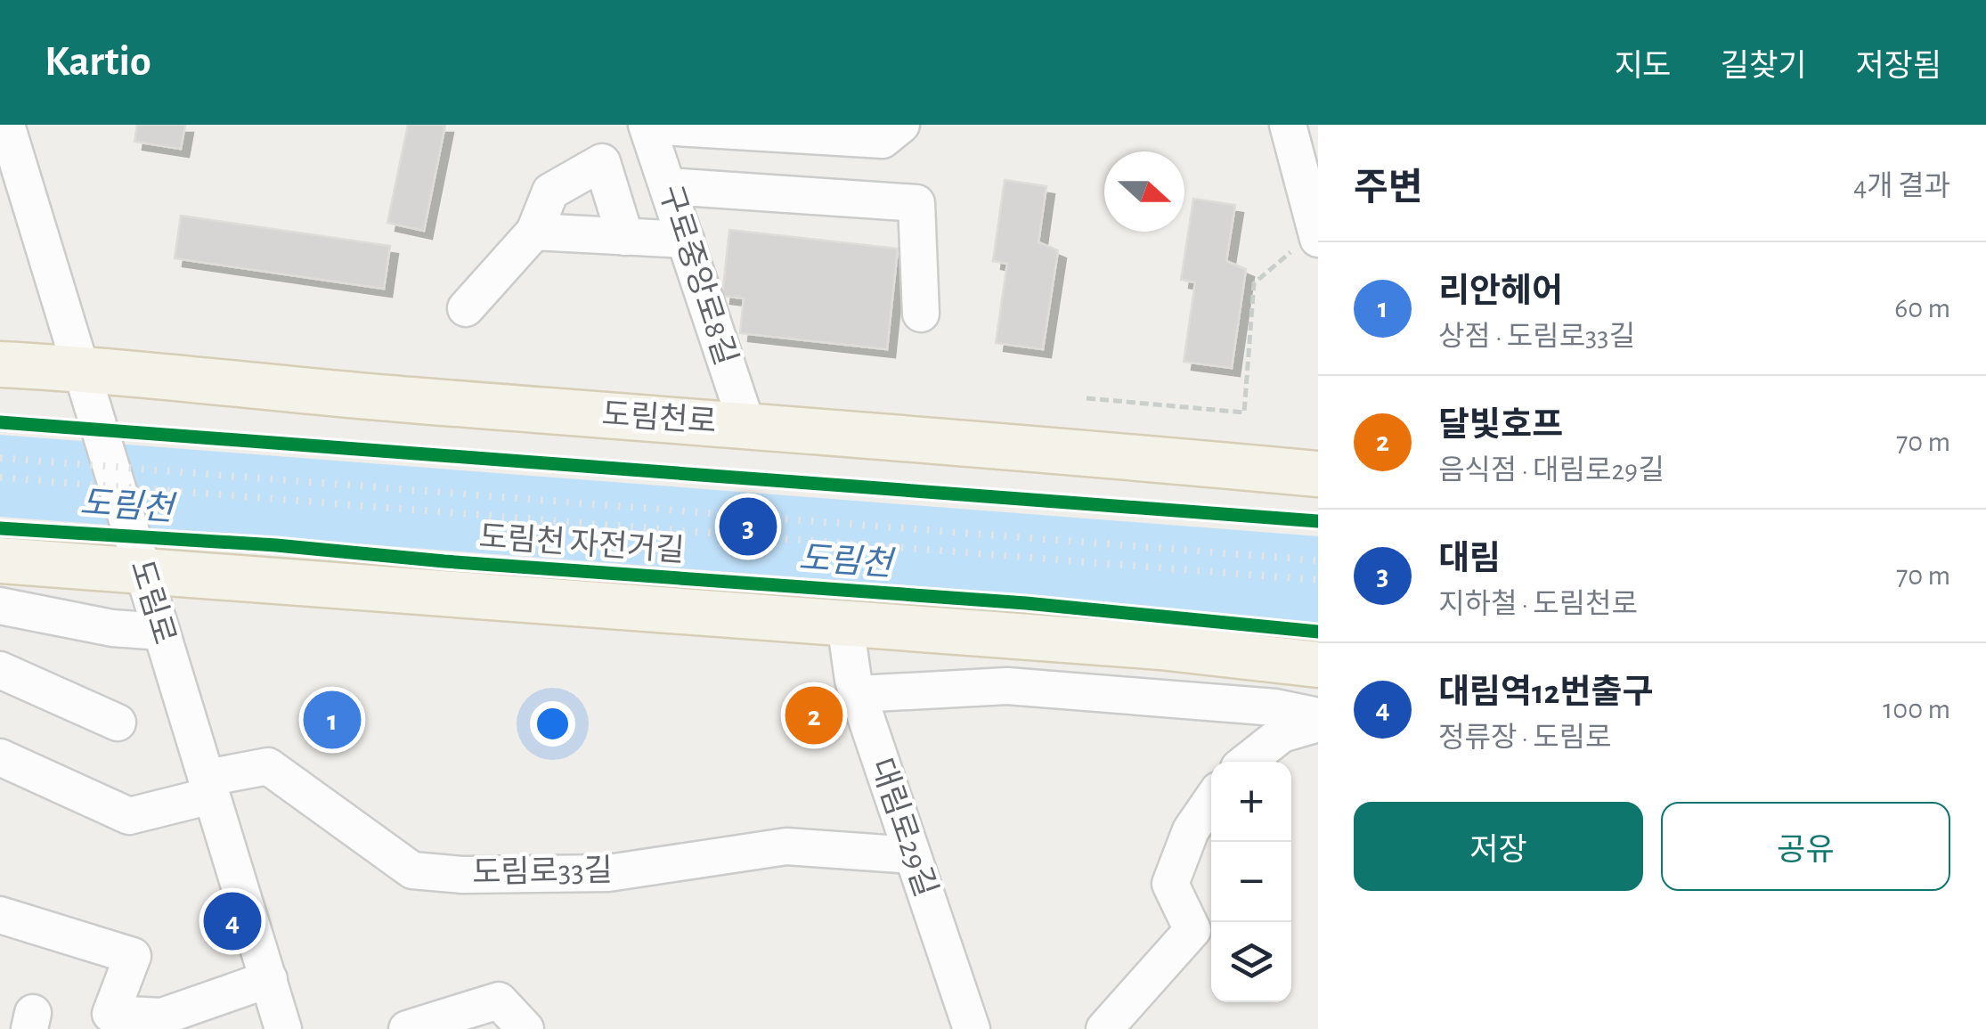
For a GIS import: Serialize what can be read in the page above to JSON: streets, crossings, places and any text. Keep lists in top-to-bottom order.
{
  "streets": {
    "main road": ["도림천로"],
    "street": [
      "구로중앙로8길",
      "도림로",
      "대림로29길",
      "도림로33길"
    ],
    "cycle path": ["도림천 자전거길"]
  },
  "crossings": [
    ["구로중앙로8길", "도림천로"],
    ["도림천로", "도림로"],
    ["도림로", "도림로33길"],
    ["대림로29길", "도림로33길"]
  ],
  "water": ["도림천"],
  "north": "right",
  "page": {
    "header": "Kartio",
    "nav": ["지도", "길찾기", "저장됨"],
    "heading": ["주변", "4개 결과"],
    "list": [
      {
        "mark": "1",
        "name": "리안헤어",
        "note": "상점 · 도림로33길",
        "value": "60 m"
      },
      {
        "mark": "2",
        "name": "달빛호프",
        "note": "음식점 · 대림로29길",
        "value": "70 m"
      },
      {
        "mark": "3",
        "name": "대림",
        "note": "지하철 · 도림천로",
        "value": "70 m"
      },
      {
        "mark": "4",
        "name": "대림역12번출구",
        "note": "정류장 · 도림로",
        "value": "100 m"
      }
    ],
    "pins": [
      "3",
      "2",
      "1",
      "4"
    ],
    "map_buttons": ["+", "−"],
    "buttons": ["저장", "공유"]
  }
}
